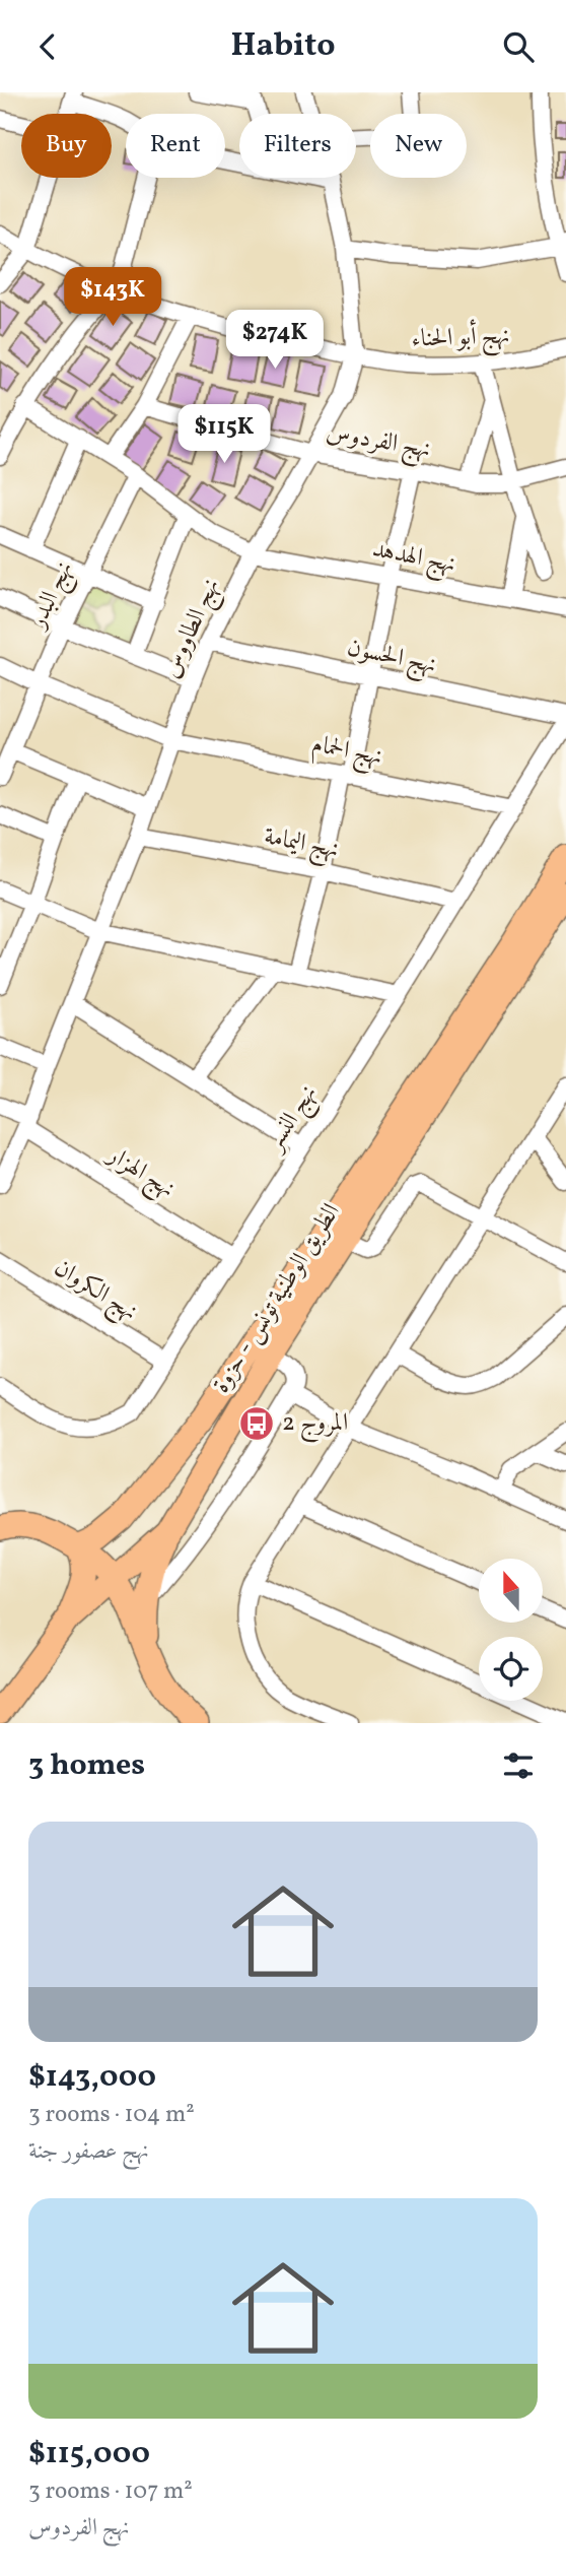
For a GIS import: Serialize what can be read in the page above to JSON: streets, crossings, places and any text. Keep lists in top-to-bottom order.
{
  "streets": {
    "highway": ["الطريق الوطنية تونس - حزوة"],
    "street": [
      "نهج أبو الحناء",
      "نهج الفردوس",
      "نهج الهدهد",
      "نهج البدر",
      "نهج الطاووس",
      "نهج الحسون",
      "نهج الحمام",
      "نهج اليمامة",
      "نهج النسر",
      "نهج الهزار",
      "نهج الكروان"
    ]
  },
  "crossings": [
    ["نهج أبو الحناء", "نهج الطاووس"],
    ["نهج الفردوس", "نهج الطاووس"],
    ["نهج الهدهد", "نهج البدر"],
    ["نهج الهدهد", "نهج الطاووس"],
    ["نهج البدر", "نهج الحمام"],
    ["نهج الطاووس", "نهج الحسون"],
    ["نهج الطاووس", "نهج الحمام"],
    ["نهج الطاووس", "نهج اليمامة"],
    ["نهج الطاووس", "نهج الهزار"],
    ["نهج الحمام", "نهج النسر"],
    ["نهج اليمامة", "نهج النسر"],
    ["نهج النسر", "نهج الهزار"],
    ["نهج النسر", "نهج الكروان"]
  ],
  "places": {
    "bus stop": ["المروج 2"]
  },
  "north": "top",
  "page": {
    "header": "Habito",
    "chip": [
      "Buy",
      "Rent",
      "Filters",
      "New"
    ],
    "price": ["$143K", "$274K", "$115K"],
    "heading": "3 homes",
    "list": [
      {
        "name": "$143,000",
        "note": "3 rooms · 104 m² · نهج عصفور جنة"
      },
      {
        "name": "$115,000",
        "note": "3 rooms · 107 m² · نهج الفردوس"
      }
    ]
  }
}
